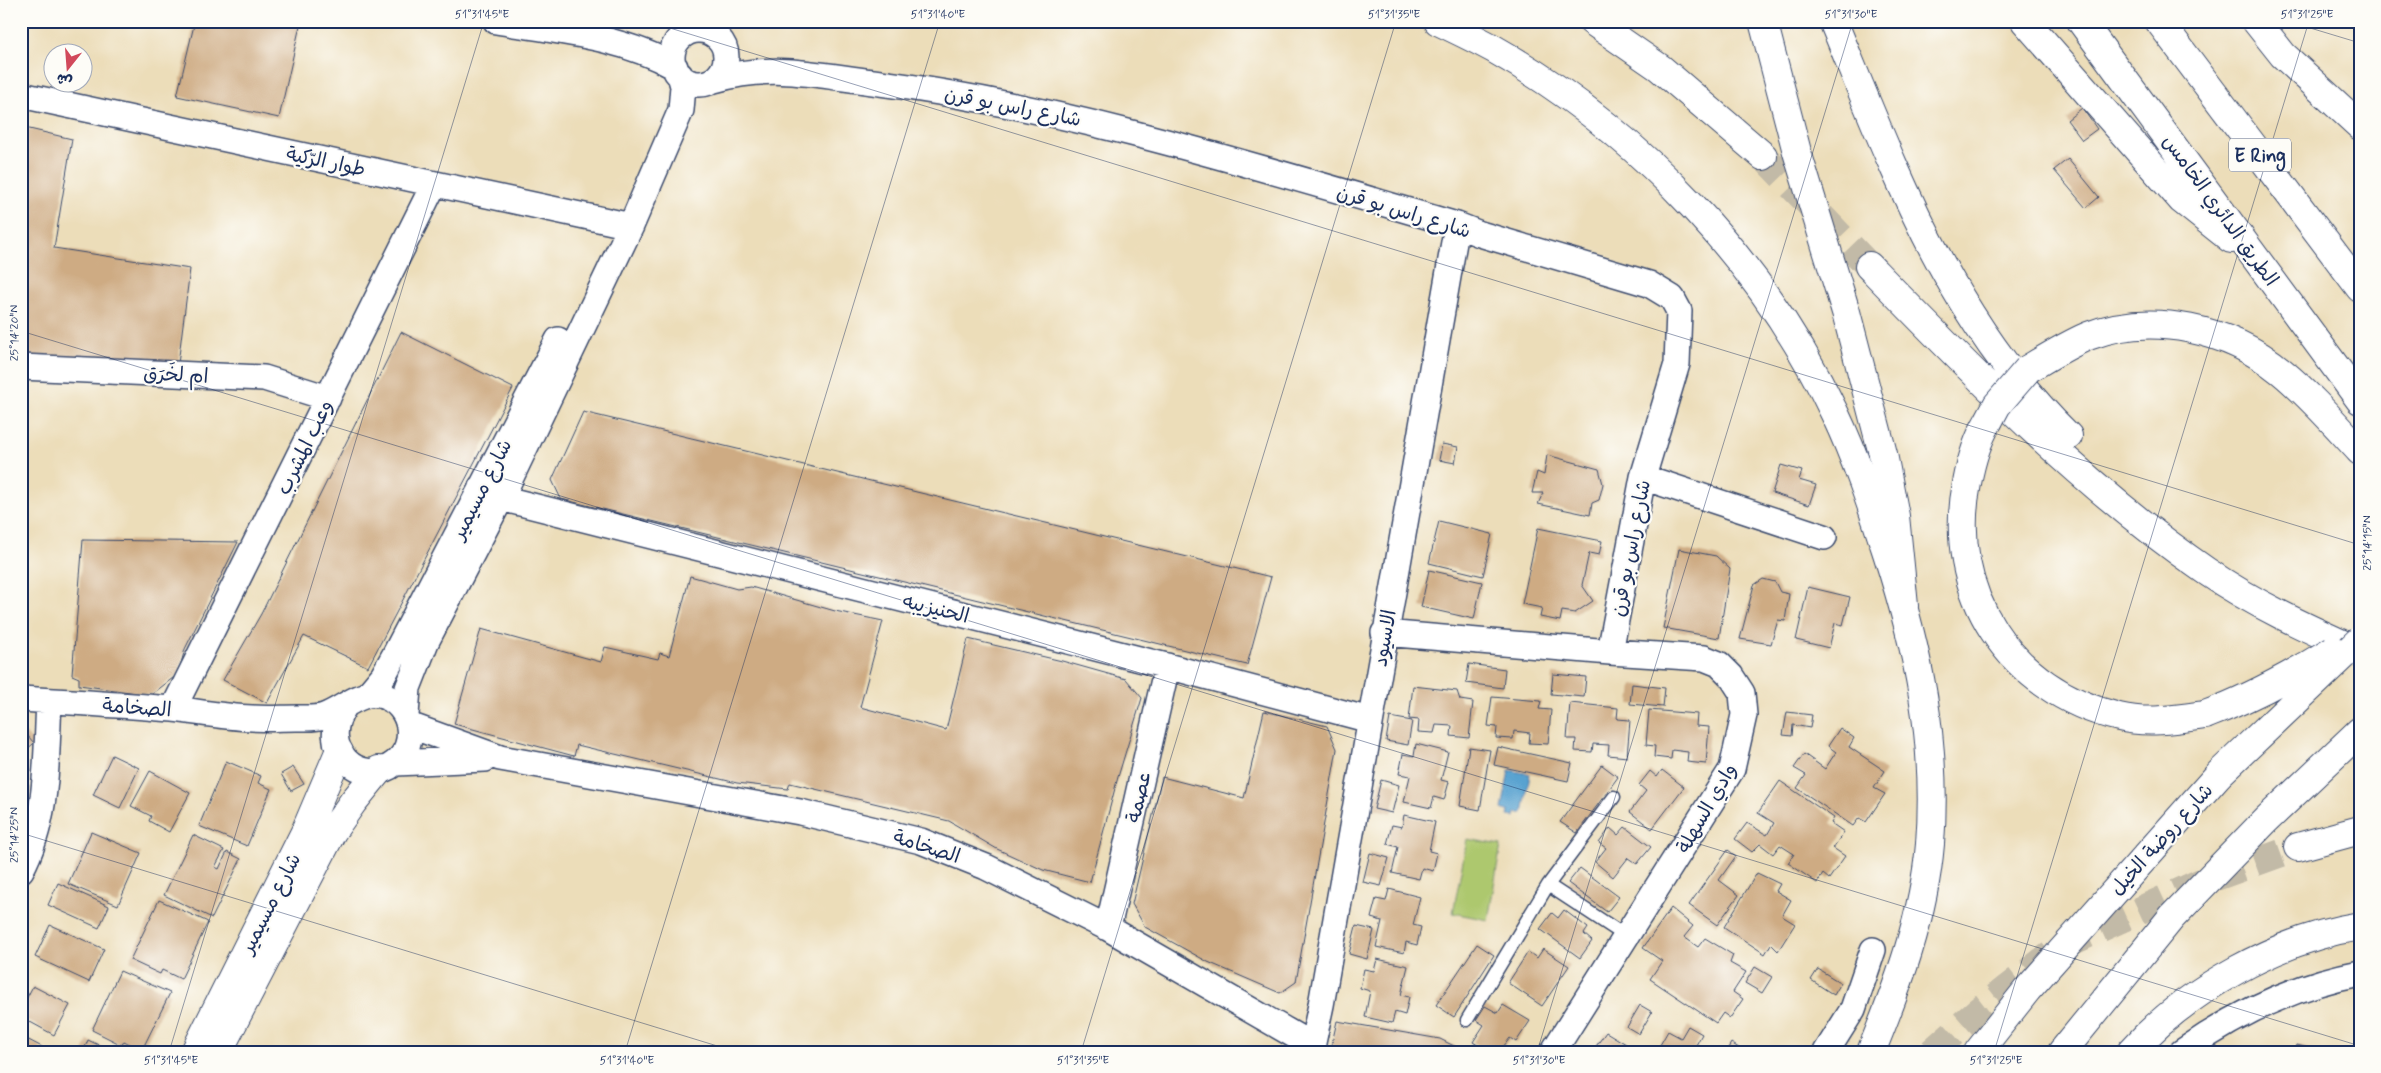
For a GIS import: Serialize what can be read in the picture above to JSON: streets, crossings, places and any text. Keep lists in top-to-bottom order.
{
  "streets": {
    "main road": [
      "E Ring",
      "الطريق الدائري الخامس",
      "شارع مسيمير",
      "شارع روضة الخيل"
    ],
    "street": [
      "شارع راس بو قرن",
      "طوار الرّكية",
      "ام لخَرَق",
      "وعب المشرب",
      "الحنيزيبه",
      "الاسيود",
      "الصخامة",
      "عصمة",
      "وادي السهلة"
    ]
  },
  "crossings": [
    ["شارع راس بو قرن", "شارع مسيمير"],
    ["شارع راس بو قرن", "الاسيود"],
    ["شارع راس بو قرن", "وادي السهلة"],
    ["طوار الرّكية", "وعب المشرب"],
    ["طوار الرّكية", "شارع مسيمير"],
    ["ام لخَرَق", "وعب المشرب"],
    ["وعب المشرب", "الصخامة"],
    ["شارع مسيمير", "الحنيزيبه"],
    ["شارع مسيمير", "الصخامة"],
    ["الحنيزيبه", "الاسيود"],
    ["الحنيزيبه", "عصمة"],
    ["الاسيود", "الصخامة"],
    ["الاسيود", "وادي السهلة"],
    ["الصخامة", "عصمة"]
  ],
  "north": "bottom",
  "coordinates": [
    "51°31'45\"E",
    "51°31'40\"E",
    "51°31'35\"E",
    "51°31'30\"E",
    "51°31'25\"E",
    "25°14'20\"N",
    "25°14'15\"N",
    "25°14'25\"N"
  ]
}
